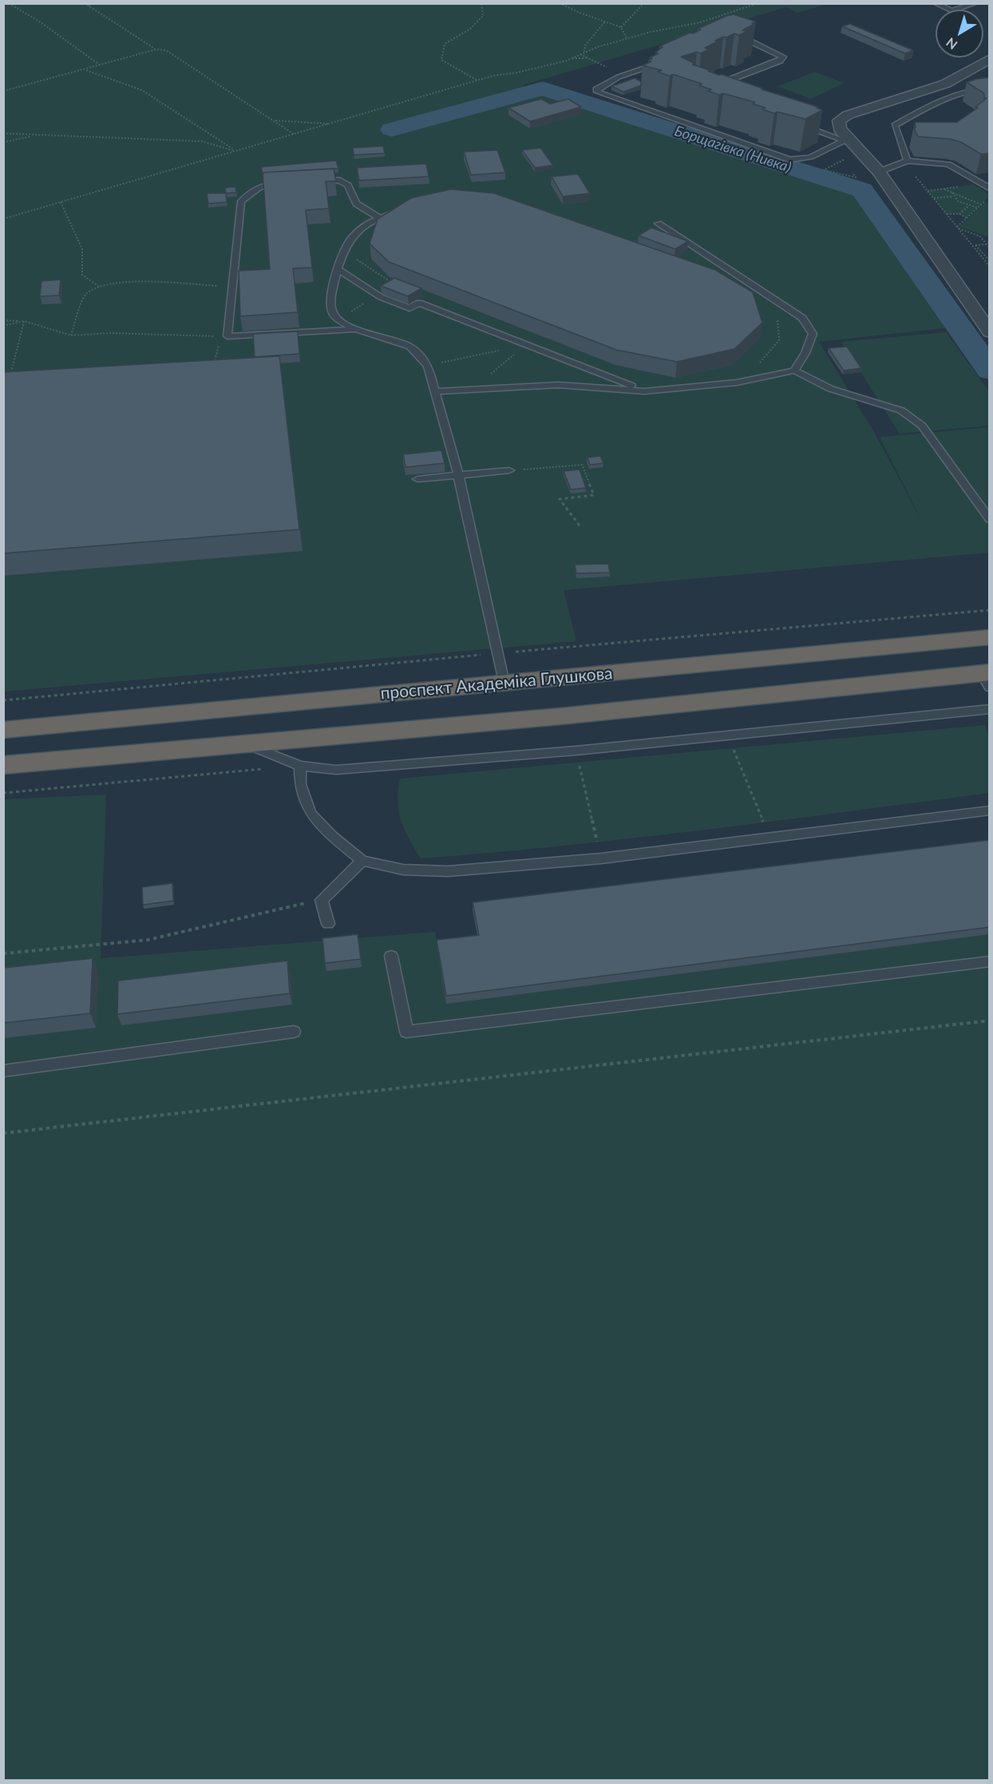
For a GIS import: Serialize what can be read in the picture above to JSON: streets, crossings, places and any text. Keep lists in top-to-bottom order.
{
  "streets": {
    "highway": ["проспект Академіка Глушкова"]
  },
  "water": ["Борщагівка (Нивка)"],
  "north": "bottom left"
}
